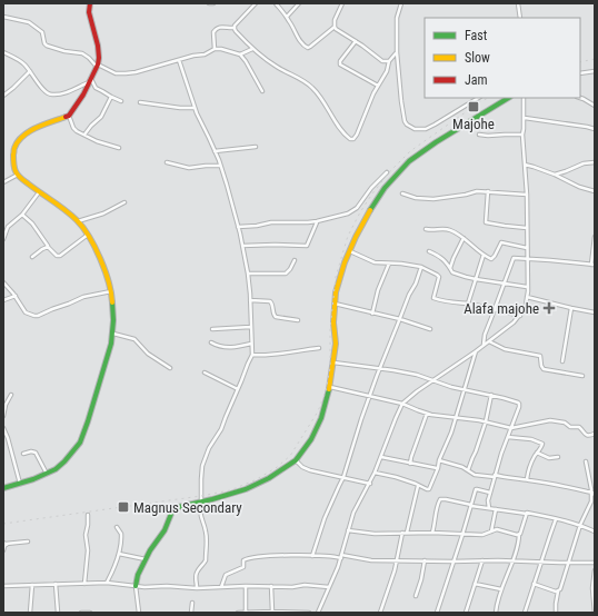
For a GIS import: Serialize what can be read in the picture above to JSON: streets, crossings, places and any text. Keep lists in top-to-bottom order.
{
  "places": {
    "transit": ["Majohe", "Magnus Secondary"],
    "health": ["Alafa majohe"]
  },
  "legend": ["Fast", "Slow", "Jam"]
}
